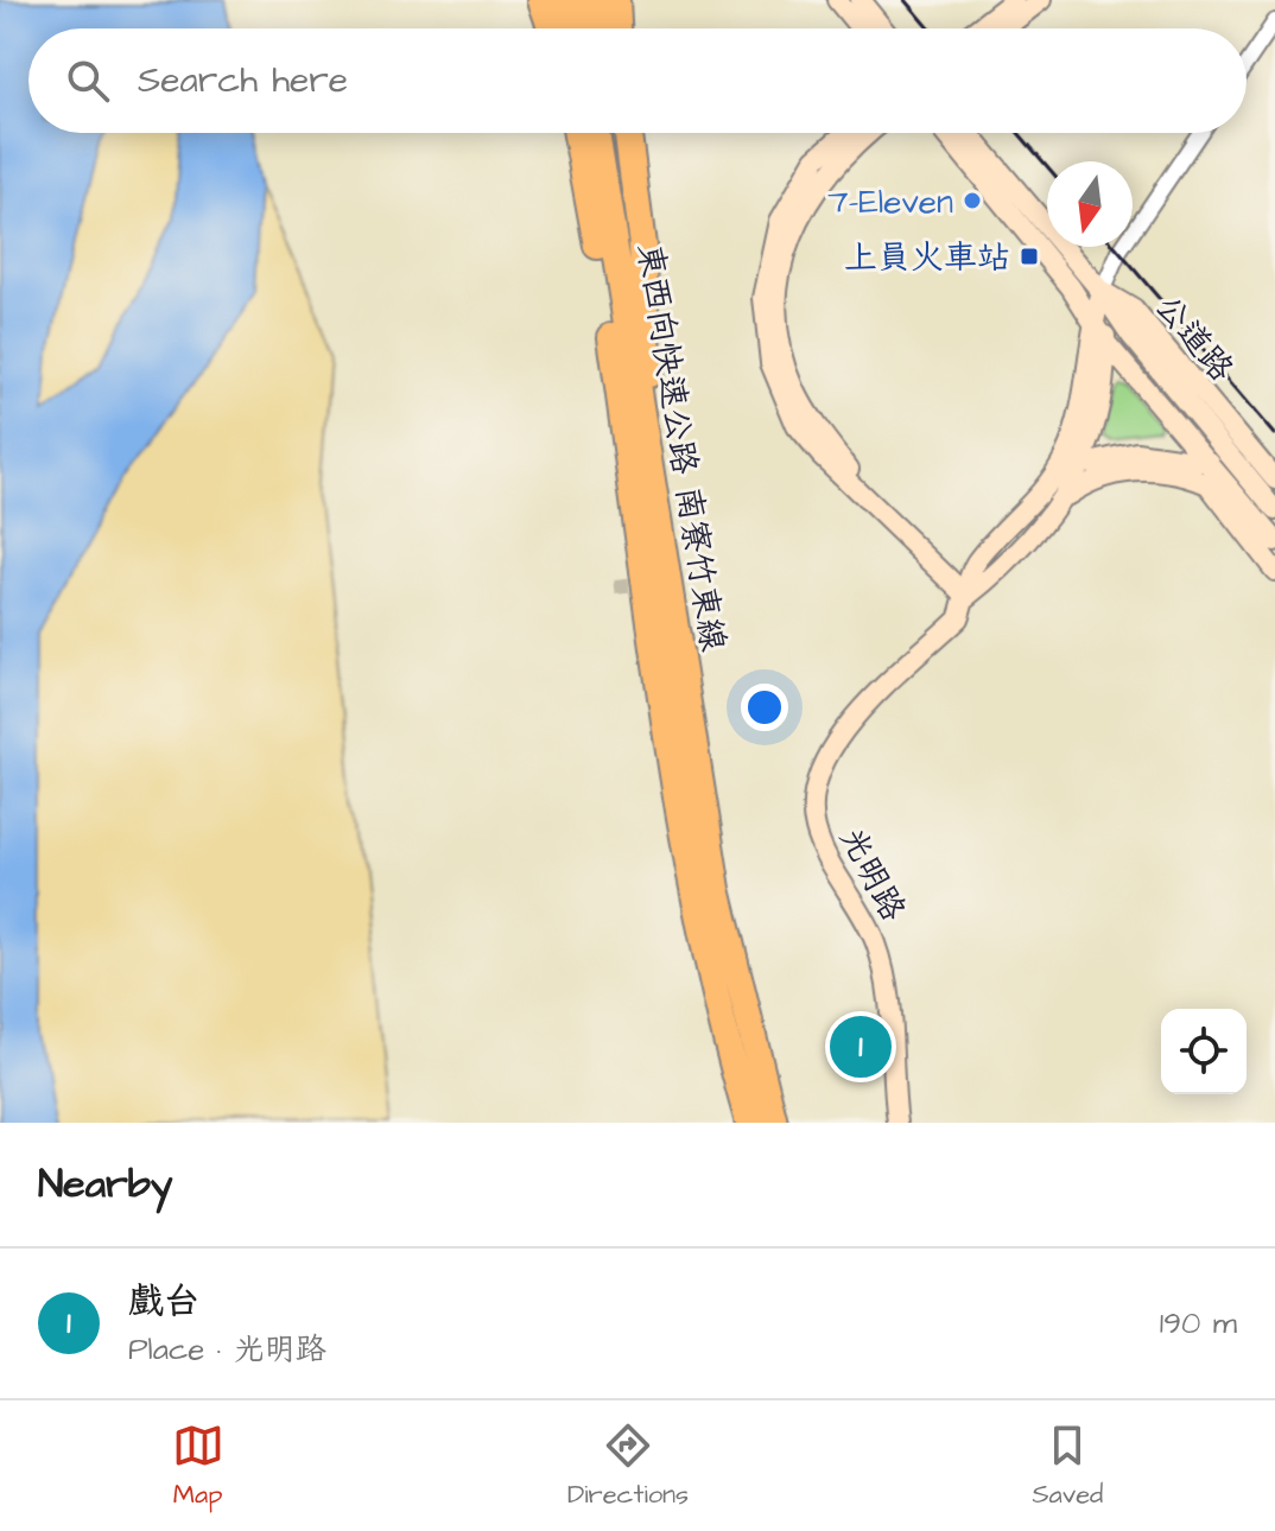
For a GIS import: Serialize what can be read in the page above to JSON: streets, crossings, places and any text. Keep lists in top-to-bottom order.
{
  "streets": {
    "highway": ["東西向快速公路 南寮竹東線"],
    "street": ["公道路", "光明路"]
  },
  "crossings": [
    ["公道路", "光明路"]
  ],
  "places": {
    "other": ["7-Eleven"],
    "transit": ["上員火車站"]
  },
  "north": "bottom",
  "page": {
    "search": "Search here",
    "pins": "1",
    "heading": "Nearby",
    "list": [
      {
        "mark": "1",
        "name": "戲台",
        "note": "Place · 光明路",
        "value": "190 m"
      }
    ],
    "nav": ["Map", "Directions", "Saved"]
  }
}
